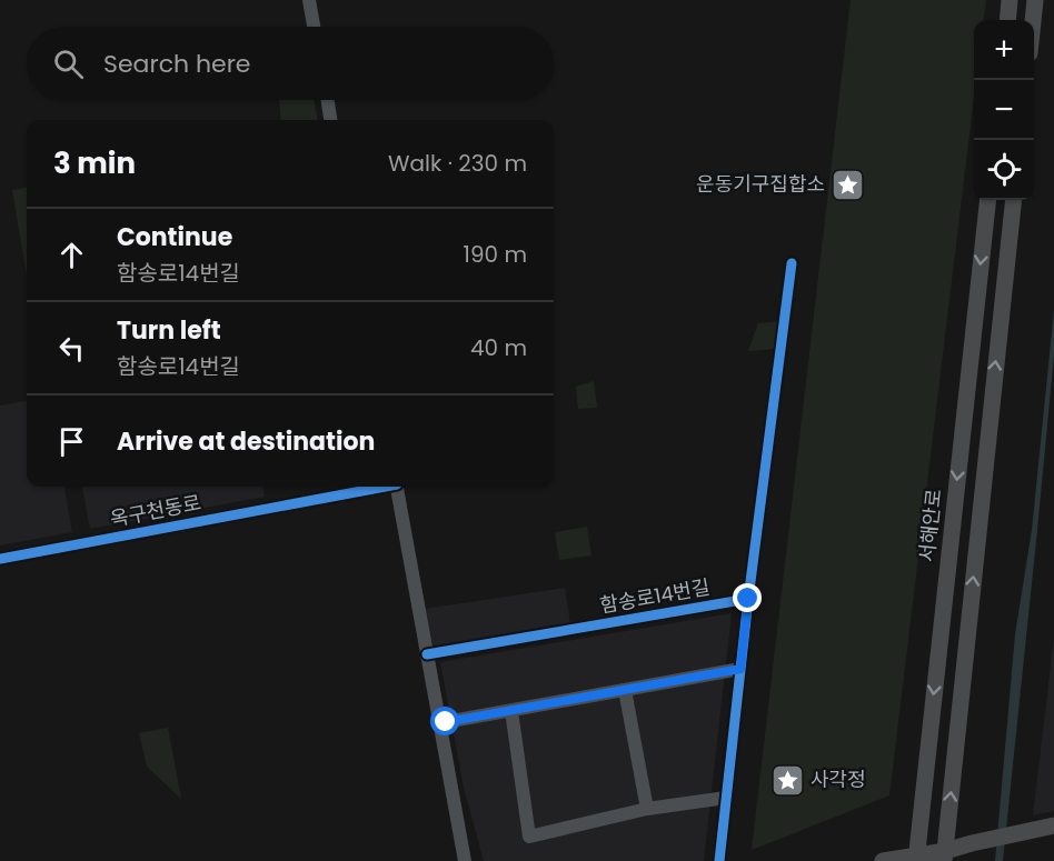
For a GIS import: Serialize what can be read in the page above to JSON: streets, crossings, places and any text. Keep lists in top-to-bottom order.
{
  "streets": {
    "main road": ["서해안로"],
    "street": ["옥구천동로", "함송로14번길"]
  },
  "places": {
    "place": ["운동기구집합소", "사각정"]
  },
  "page": {
    "map_buttons": ["+", "−"],
    "search": "Search here",
    "heading": ["3 min", "Walk · 230 m"],
    "list": [
      ["Continue", "함송로14번길", "190 m"],
      ["Turn left", "함송로14번길", "40 m"],
      "Arrive at destination"
    ]
  }
}
